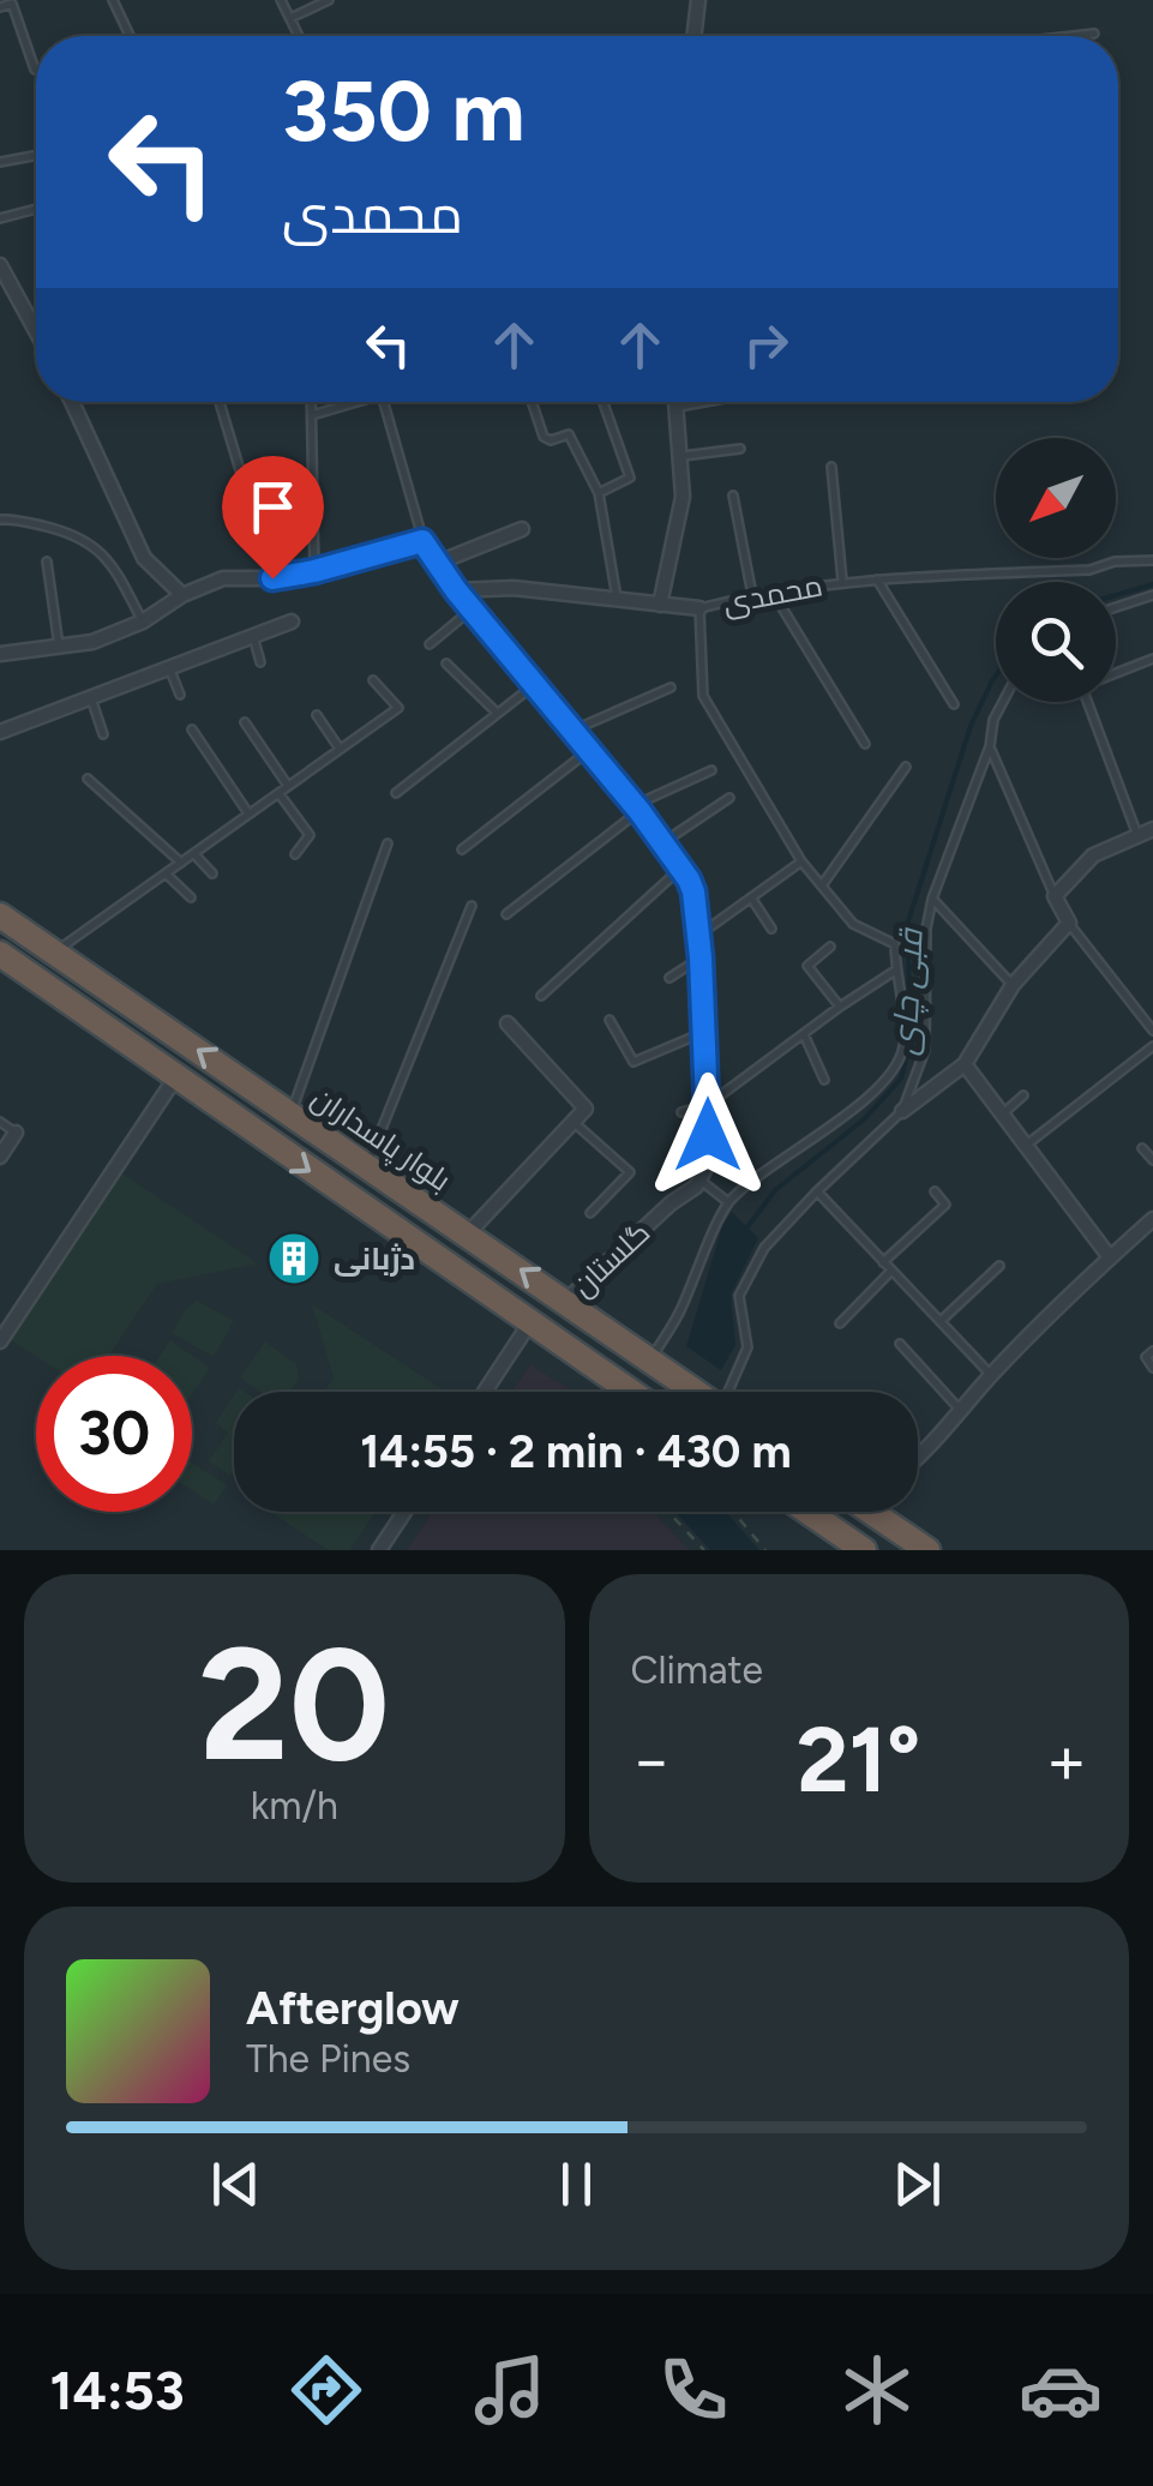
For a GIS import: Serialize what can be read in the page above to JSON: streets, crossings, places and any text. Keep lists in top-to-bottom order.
{
  "streets": {
    "highway": ["بلوار پاسداران"],
    "street": ["محمدی", "گلستان"]
  },
  "crossings": [
    ["بلوار پاسداران", "گلستان"]
  ],
  "water": ["قبی چای"],
  "places": {
    "building": ["دژبانی"]
  },
  "north": "bottom left",
  "page": {
    "turn": ["350 m", "محمدی"],
    "limit": "30",
    "trip": "14:55 · 2 min · 430 m",
    "tile": [
      ["20", "km/h"],
      "Climate"
    ],
    "heat": ["−", "21°", "+"],
    "song": ["Afterglow", "The Pines"],
    "tabs": "14:53"
  }
}
